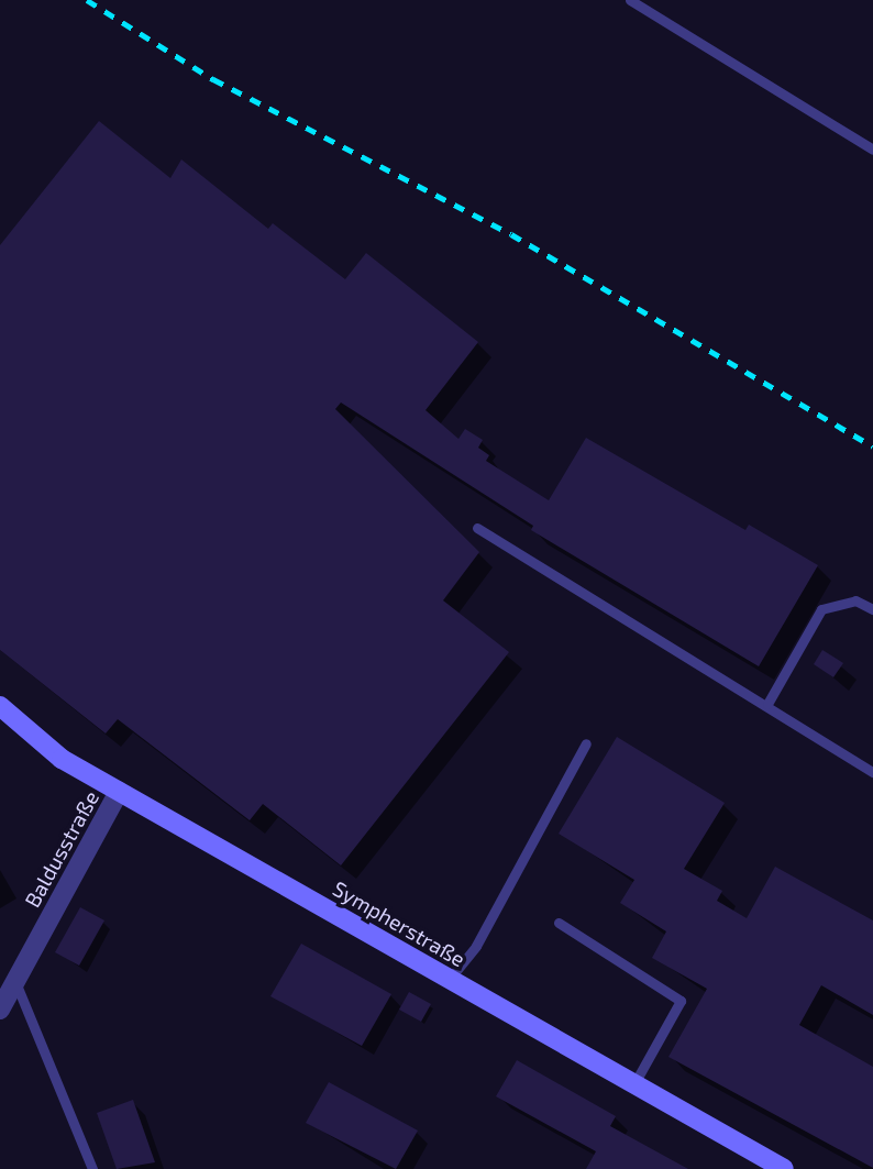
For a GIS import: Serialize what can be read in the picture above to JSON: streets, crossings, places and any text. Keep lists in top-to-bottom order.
{
  "streets": {
    "street": ["Baldusstraße", "Sympherstraße"]
  },
  "crossings": [
    ["Baldusstraße", "Sympherstraße"]
  ]
}
